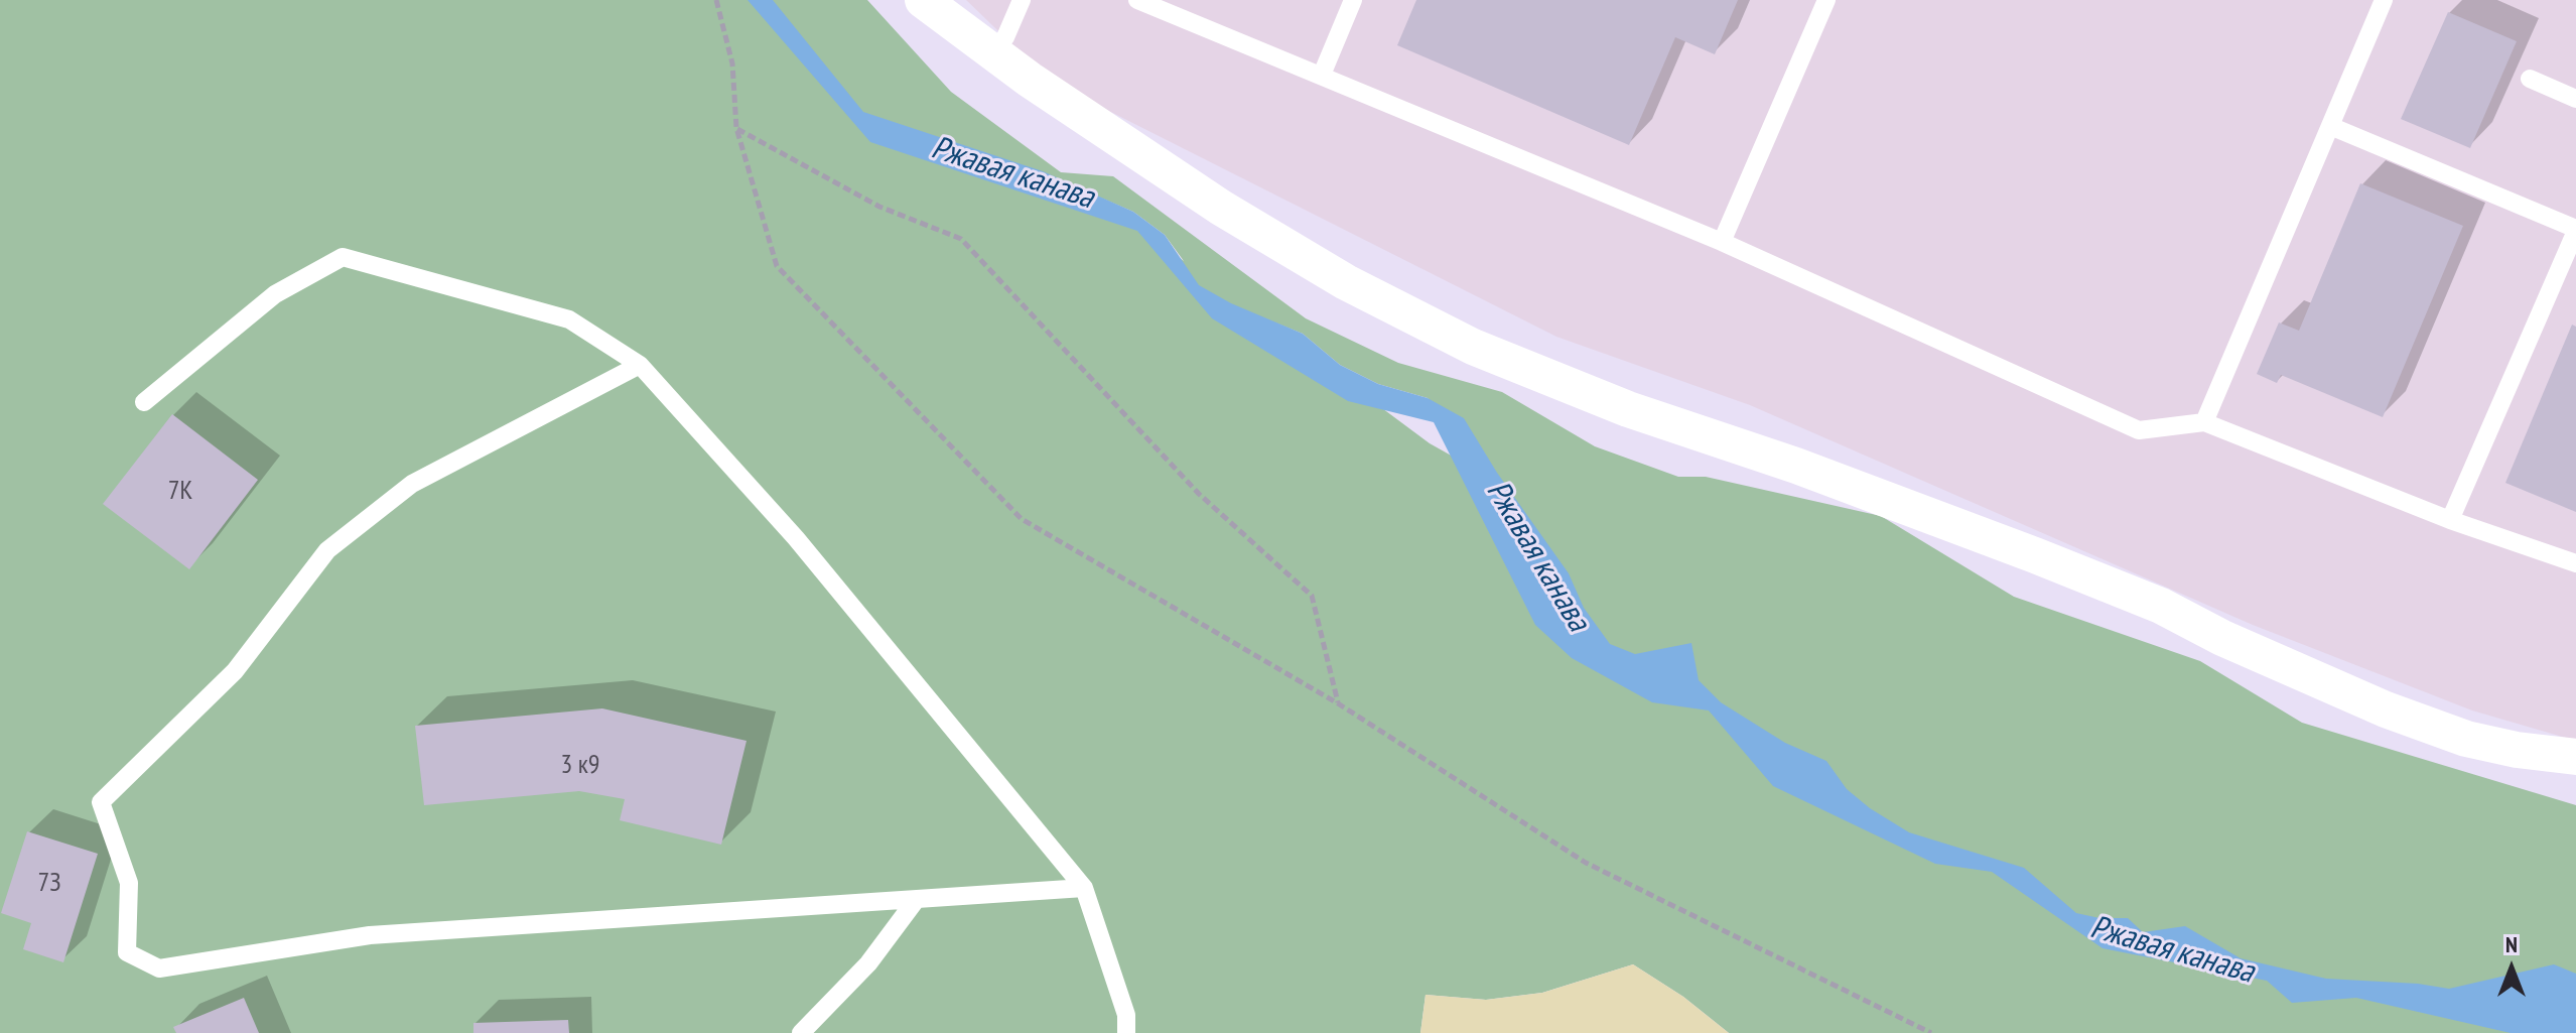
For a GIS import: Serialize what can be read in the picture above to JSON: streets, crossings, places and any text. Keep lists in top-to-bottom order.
{
  "water": ["Ржавая канава"],
  "house_numbers": ["7К", "3 к9", "7З"],
  "north": "top"
}
